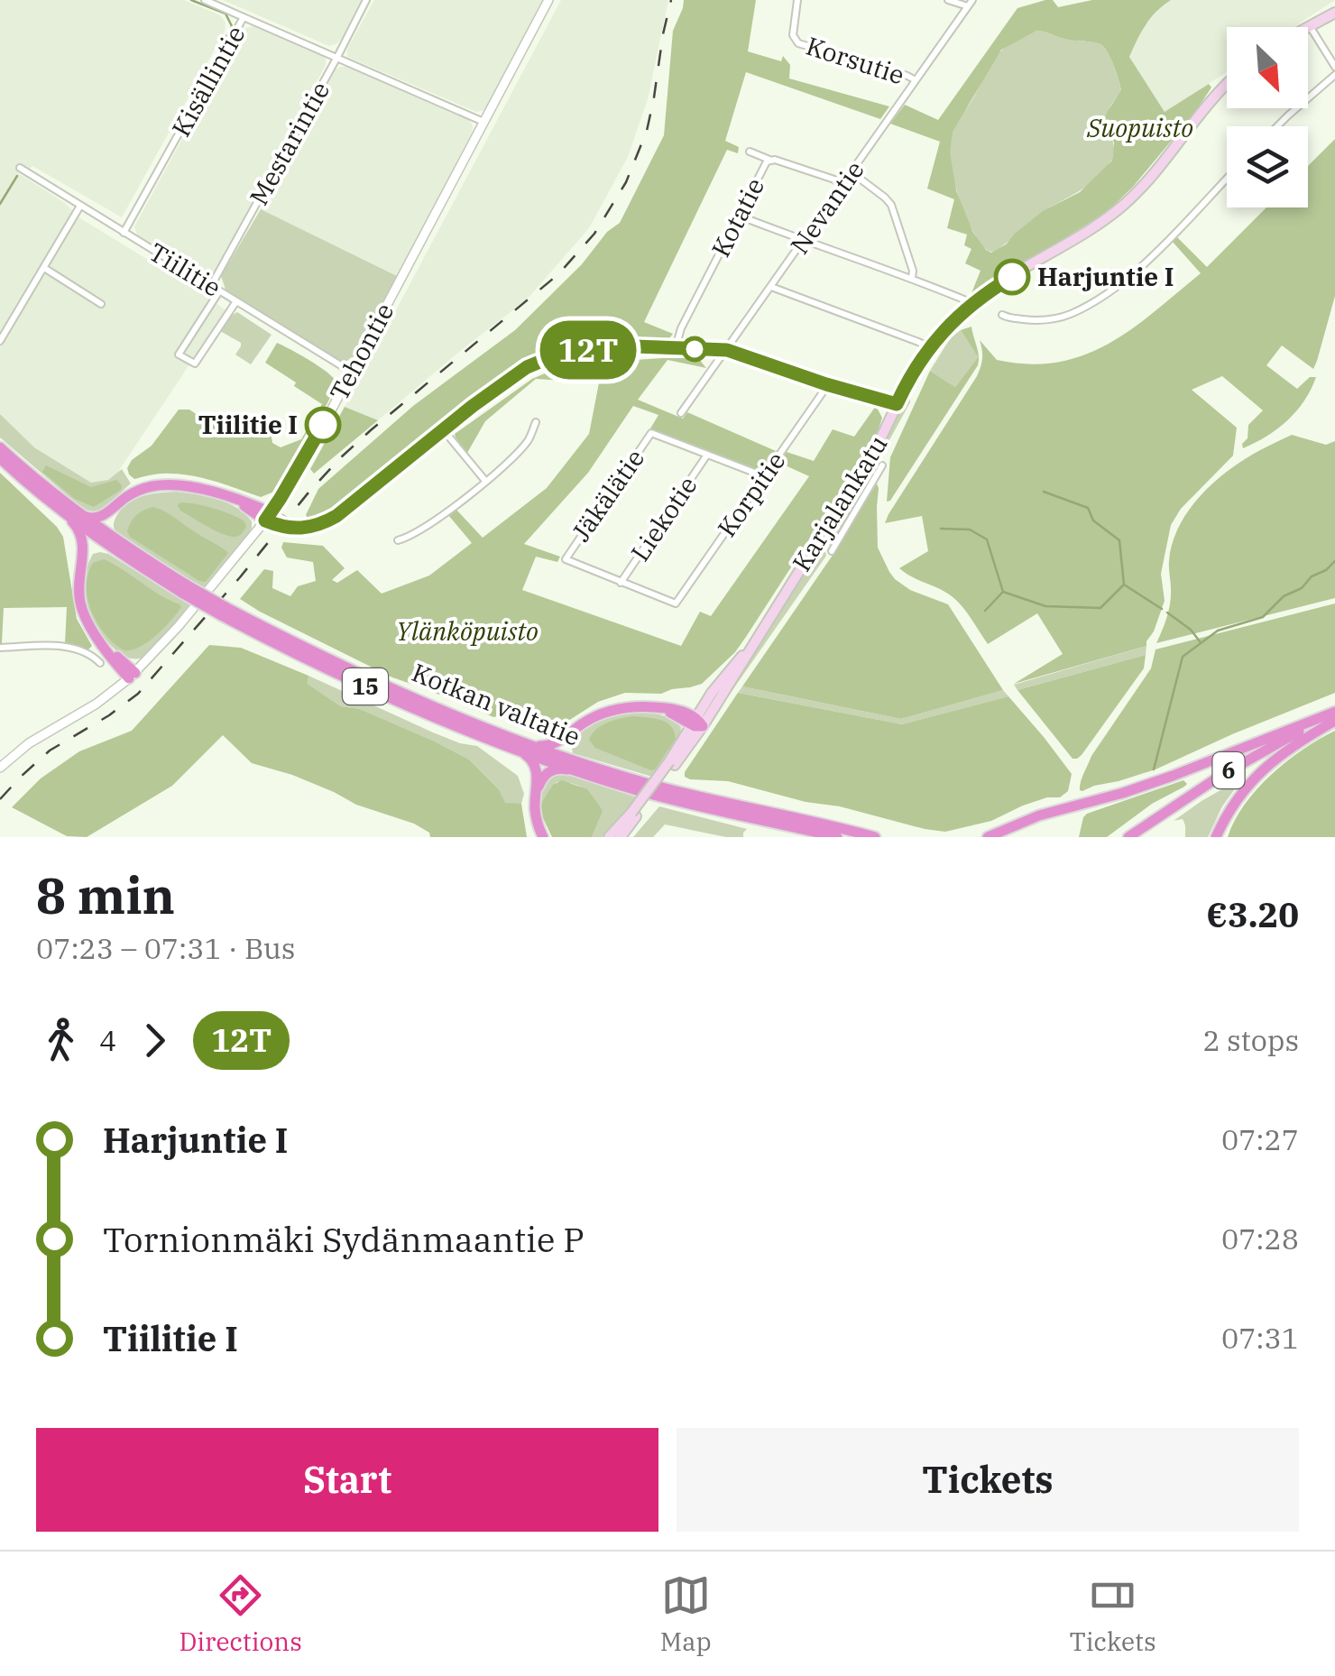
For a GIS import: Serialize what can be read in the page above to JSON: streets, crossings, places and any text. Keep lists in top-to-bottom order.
{
  "streets": {
    "highway": ["15", "Kotkan valtatie", "6"],
    "main road": ["Karjalankatu"],
    "street": [
      "Korsutie",
      "Kisällintie",
      "Mestarintie",
      "Nevantie",
      "Kotatie",
      "Tiilitie",
      "Tehontie",
      "Korpitie",
      "Jäkälätie",
      "Liekotie"
    ]
  },
  "crossings": [
    ["Korsutie", "Nevantie"],
    ["Kisällintie", "Mestarintie"],
    ["Kisällintie", "Tiilitie"],
    ["Kisällintie", "Tehontie"],
    ["Mestarintie", "Tiilitie"],
    ["Nevantie", "Kotatie"],
    ["Tiilitie", "Tehontie"],
    ["Korpitie", "Jäkälätie"],
    ["Korpitie", "Liekotie"],
    ["Jäkälätie", "Liekotie"]
  ],
  "parks": ["Suopuisto", "Ylänköpuisto"],
  "places": ["Harjuntie I", "Tiilitie I"],
  "lines": ["bus line 12T"],
  "north": "bottom right",
  "page": {
    "on_map": "12T",
    "heading": ["8 min", "07:23 – 07:31 · Bus", "€3.20"],
    "legs": ["4", "12T", "2 stops"],
    "list": [
      {
        "name": "Harjuntie I",
        "value": "07:27"
      },
      {
        "name": "Tornionmäki Sydänmaantie P",
        "value": "07:28"
      },
      {
        "name": "Tiilitie I",
        "value": "07:31"
      }
    ],
    "buttons": ["Start", "Tickets"],
    "tabs": ["Directions", "Map", "Tickets"]
  }
}
